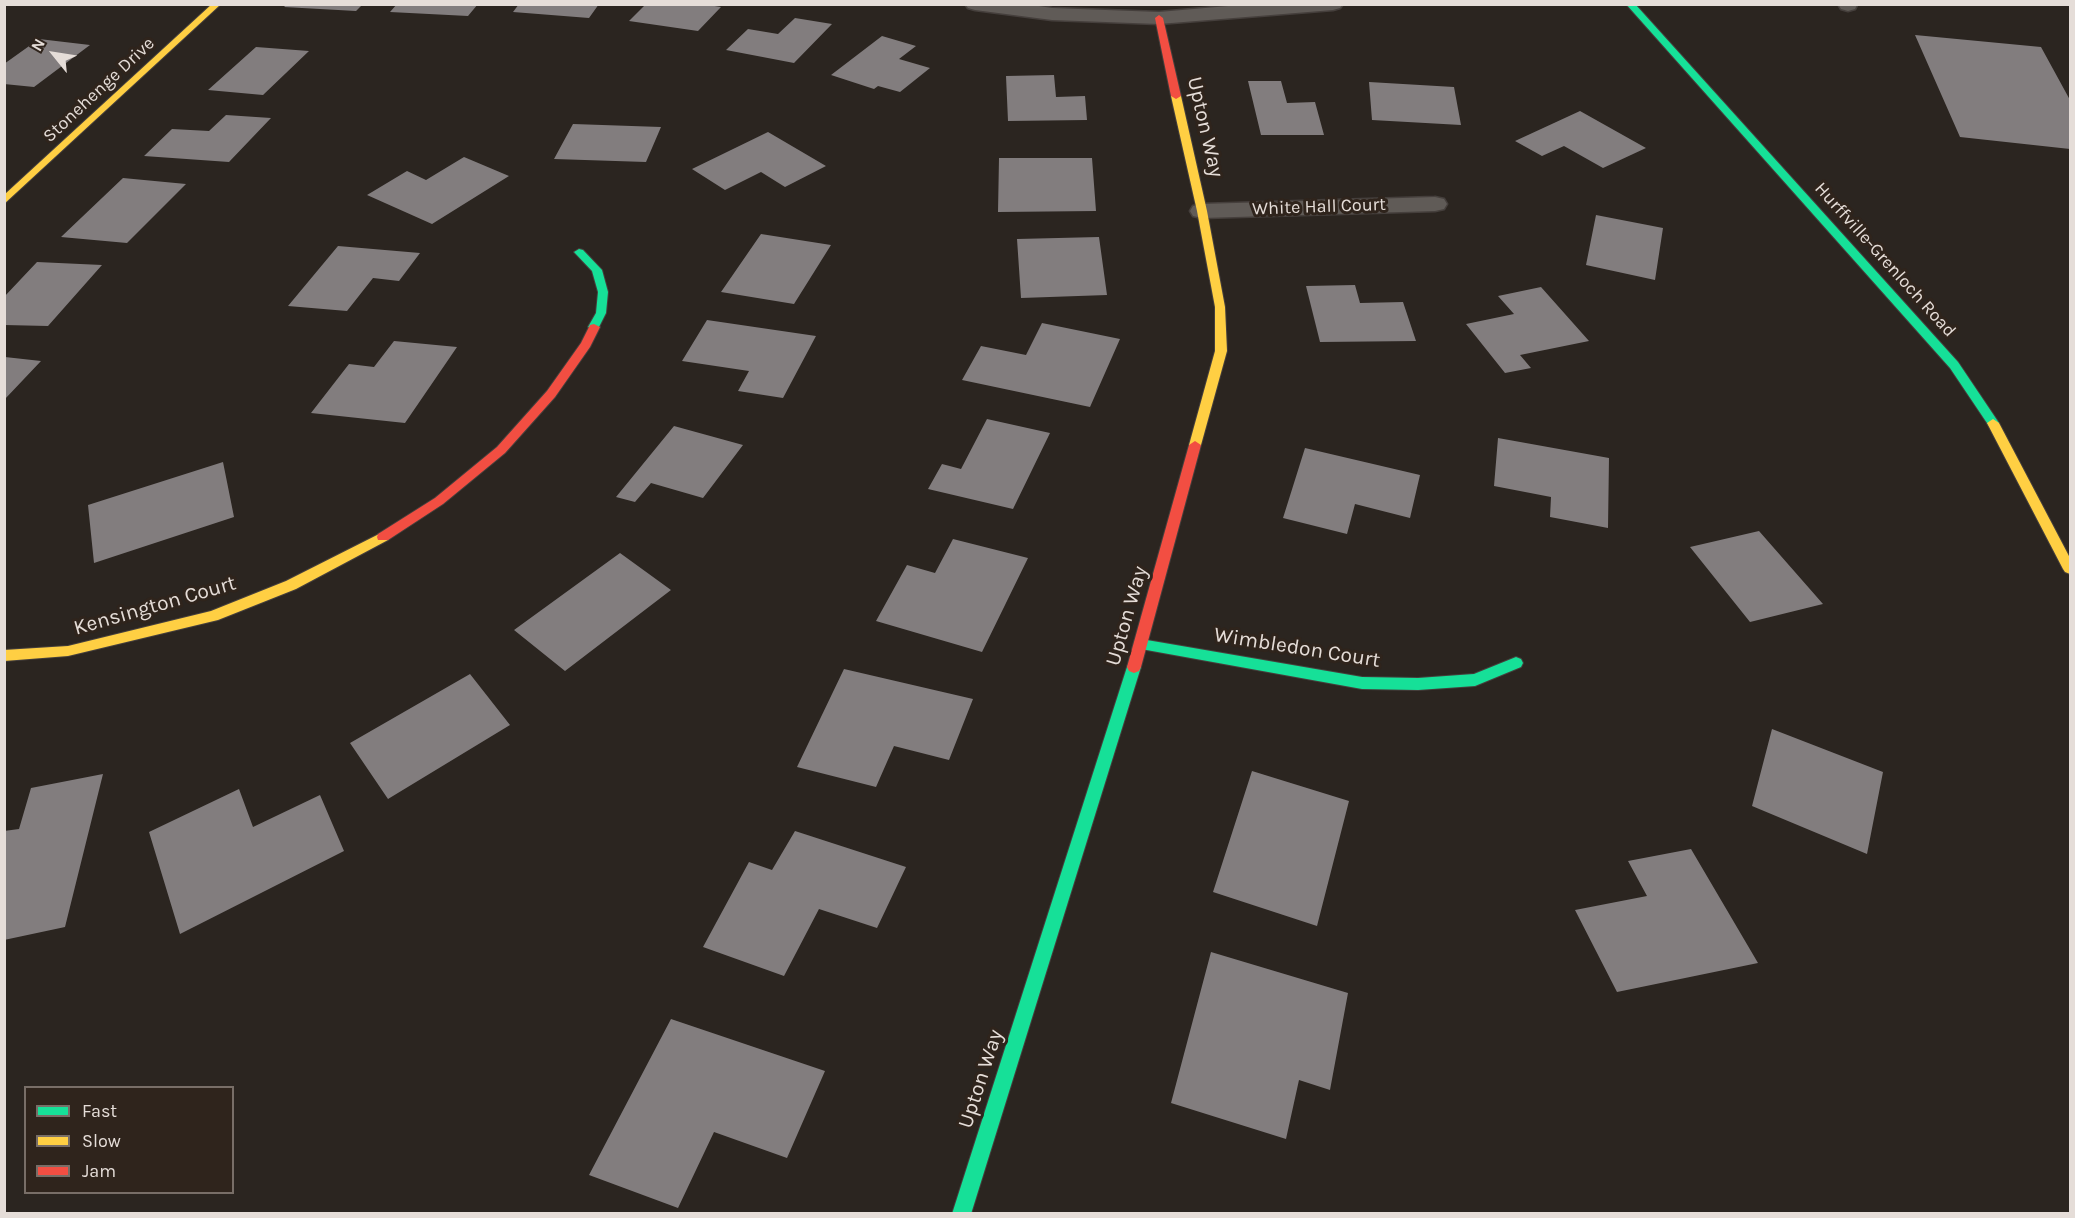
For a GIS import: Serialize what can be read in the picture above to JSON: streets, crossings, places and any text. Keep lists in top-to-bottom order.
{
  "streets": {
    "street": [
      "Stonehenge Drive",
      "Upton Way",
      "White Hall Court",
      "Hurffville-Grenloch Road",
      "Kensington Court",
      "Wimbledon Court"
    ]
  },
  "crossings": [
    ["Upton Way", "White Hall Court"],
    ["Upton Way", "Wimbledon Court"]
  ],
  "legend": ["Fast", "Slow", "Jam"],
  "north": "top left"
}
